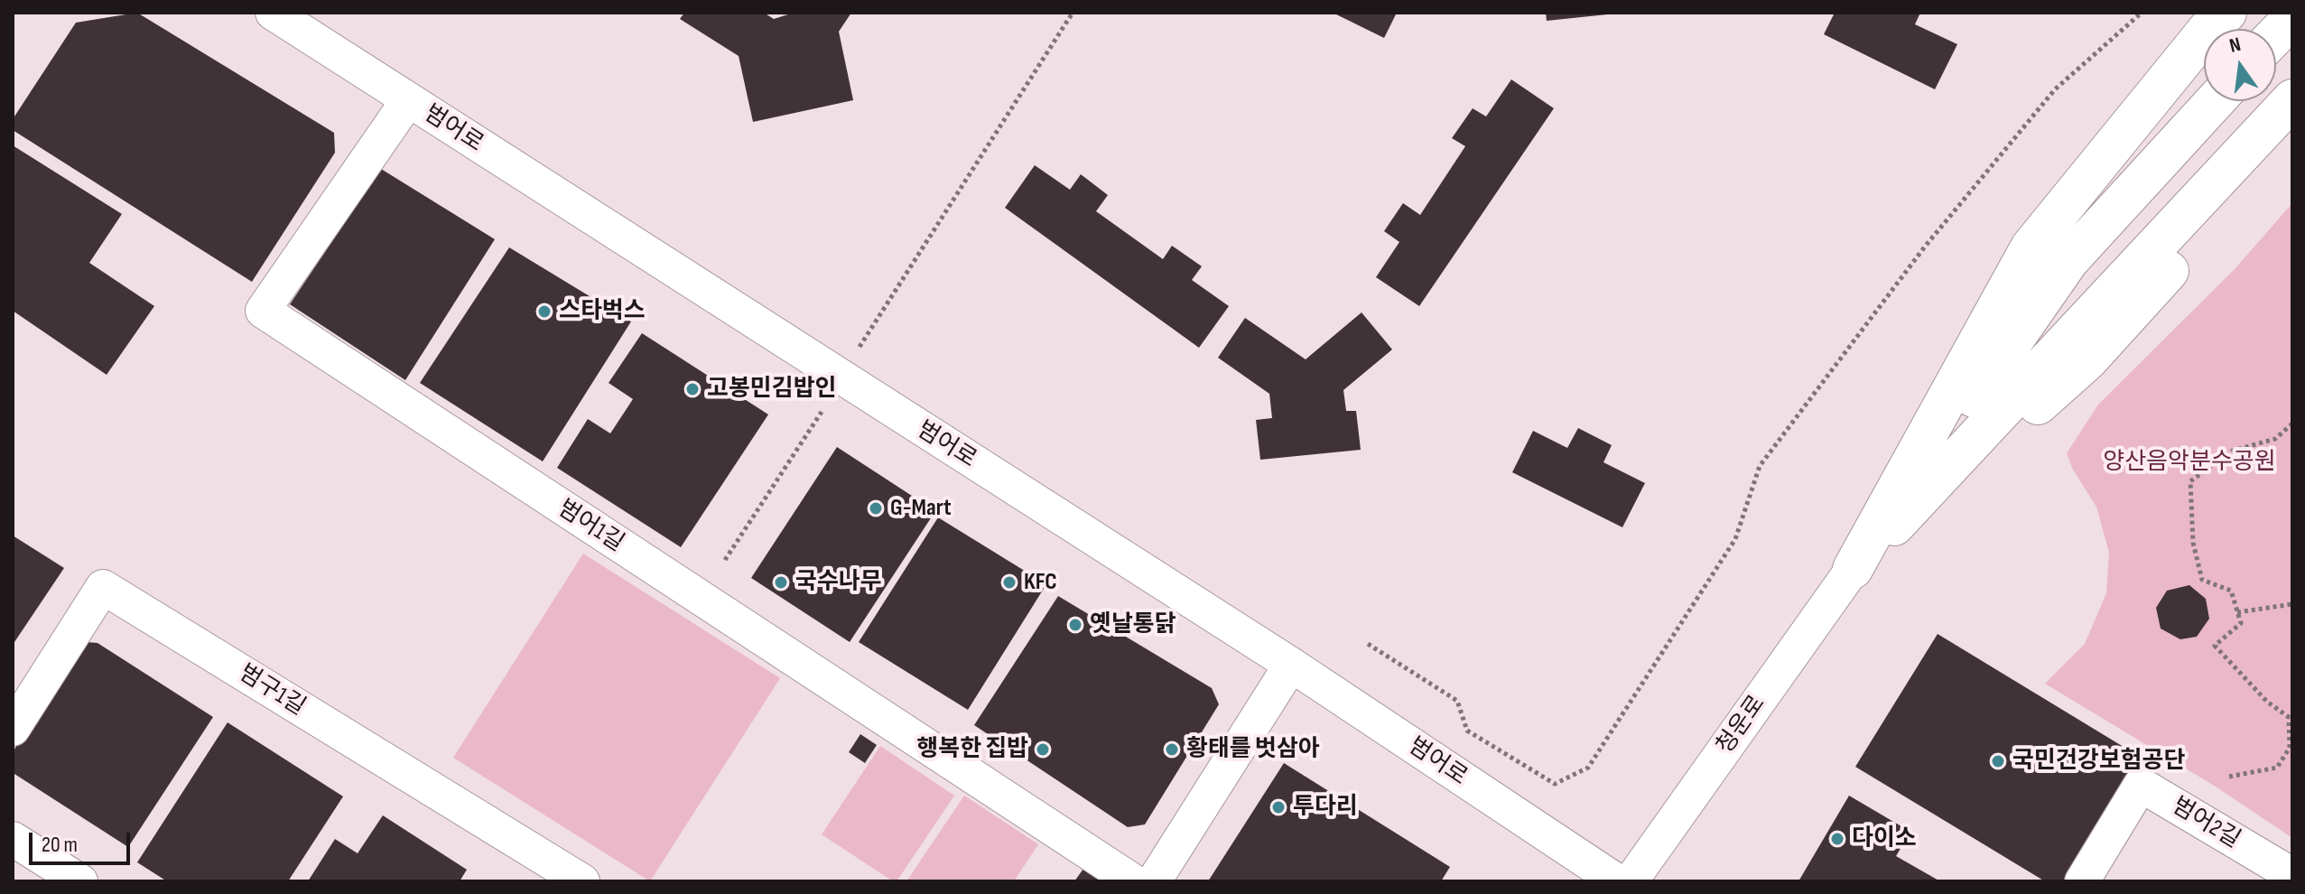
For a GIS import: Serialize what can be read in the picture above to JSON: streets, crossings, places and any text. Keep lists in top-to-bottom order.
{
  "streets": {
    "street": [
      "범어로",
      "범어1길",
      "범구1길",
      "청운로",
      "범어2길"
    ]
  },
  "crossings": [
    ["범어로", "범어1길"]
  ],
  "parks": ["양산음악분수공원"],
  "places": [
    "스타벅스",
    "고봉민김밥인",
    "G-Mart",
    "국수나무",
    "KFC",
    "옛날통닭",
    "행복한 집밥",
    "황태를 벗삼아",
    "국민건강보험공단",
    "투다리",
    "다이소"
  ],
  "scale_bar": "20 m",
  "north": "top"
}
